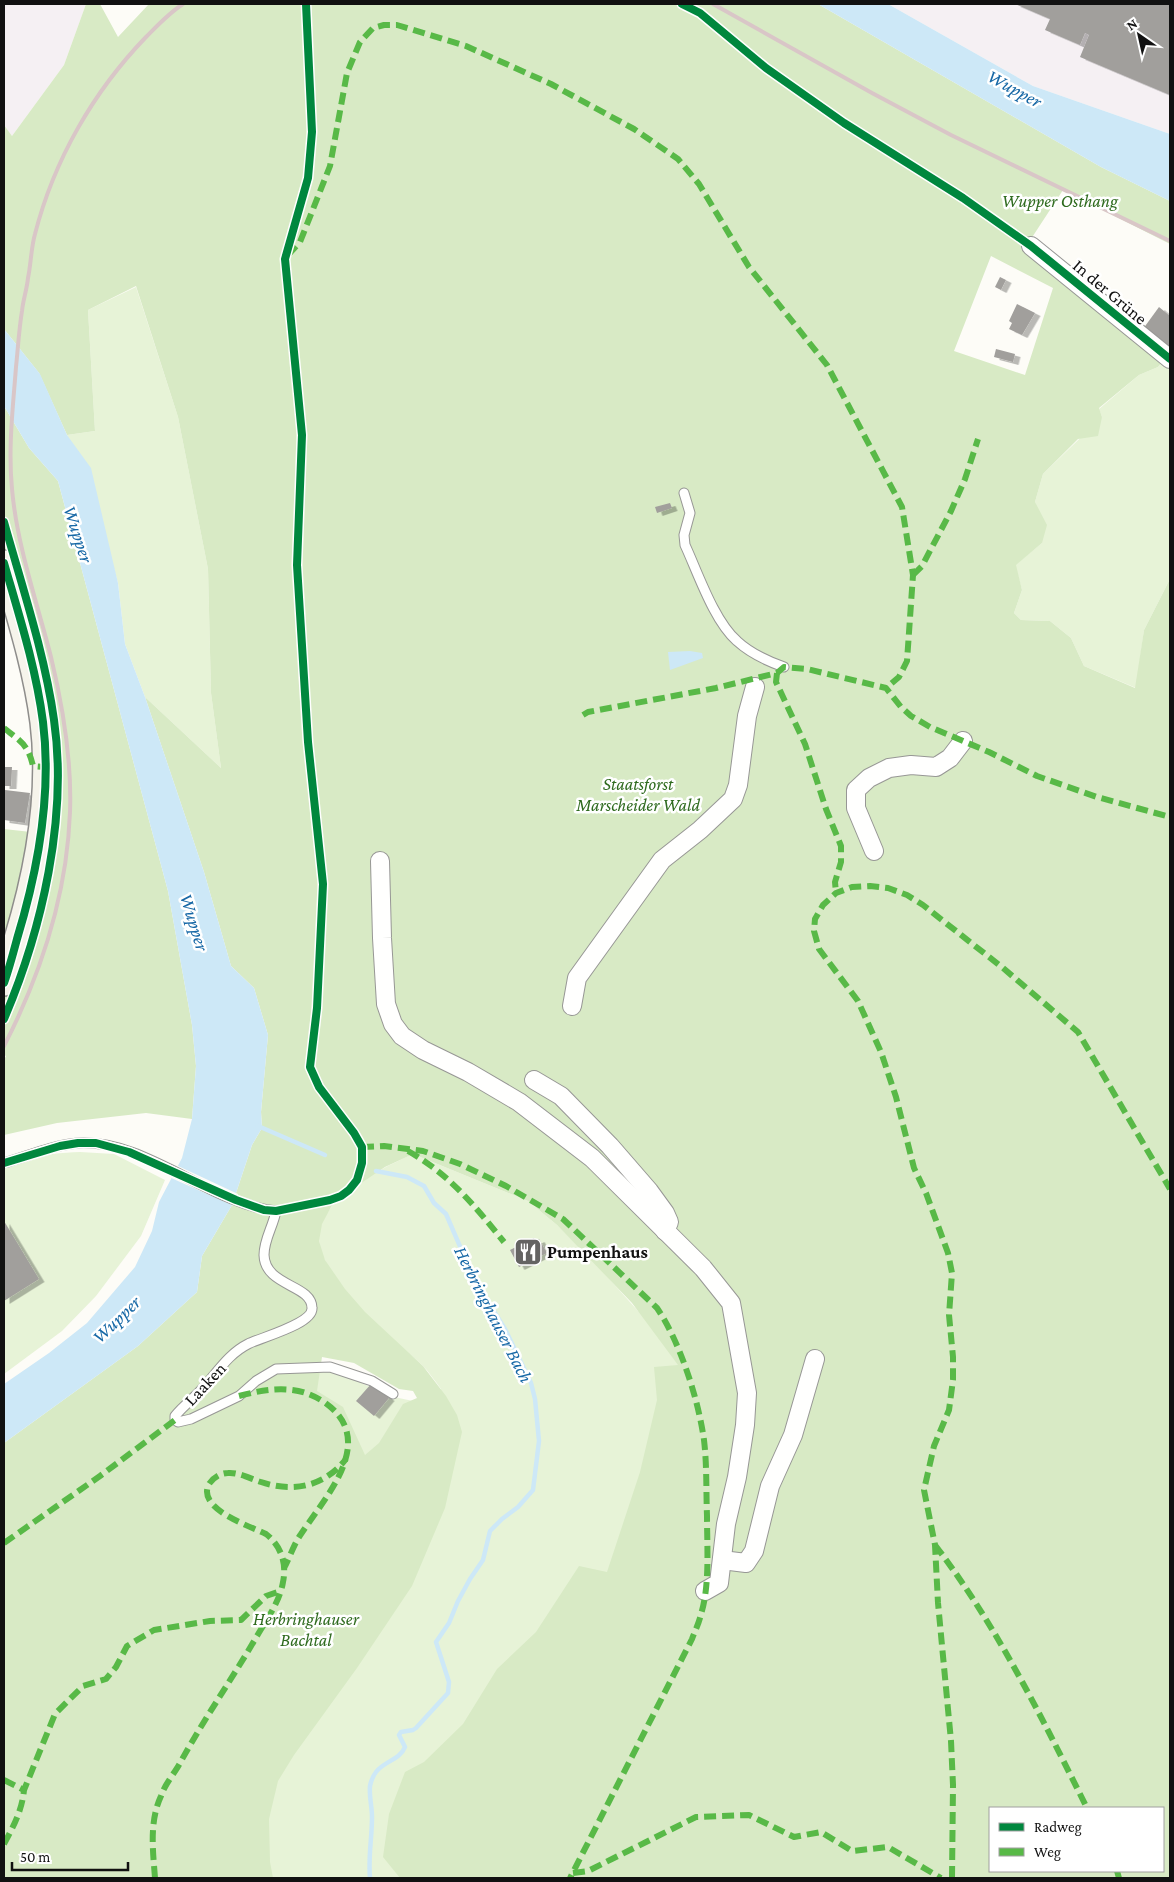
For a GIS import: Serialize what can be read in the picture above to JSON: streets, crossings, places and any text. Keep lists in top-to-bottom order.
{
  "streets": {
    "street": ["In der Grüne"],
    "lane": ["Laaken"]
  },
  "water": ["Wupper", "Herbringhauser Bach"],
  "parks": ["Wupper Osthang", "Staatsforst Marscheider Wald", "Herbringhauser Bachtal"],
  "places": {
    "restaurant": ["Pumpenhaus"]
  },
  "legend": ["Radweg", "Weg"],
  "scale_bar": "50 m",
  "north": "top left"
}
